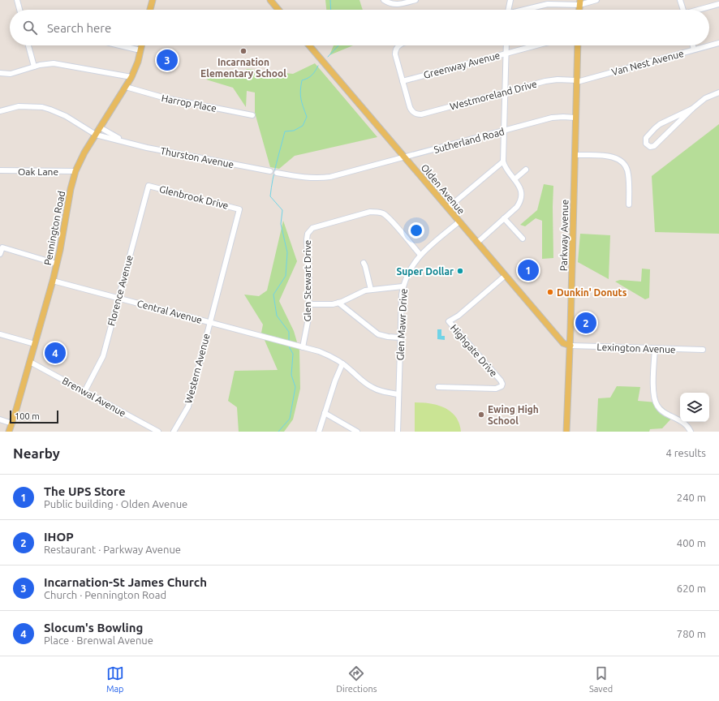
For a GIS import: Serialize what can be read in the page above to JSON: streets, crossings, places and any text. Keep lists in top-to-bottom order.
{
  "streets": {
    "main road": ["Olden Avenue", "Pennington Road", "Parkway Avenue"],
    "street": [
      "Van Nest Avenue",
      "Greenway Avenue",
      "Westmoreland Drive",
      "Harrop Place",
      "Sutherland Road",
      "Thurston Avenue",
      "Oak Lane",
      "Glenbrook Drive",
      "Glen Stewart Drive",
      "Florence Avenue",
      "Central Avenue",
      "Glen Mawr Drive",
      "Lexington Avenue",
      "Highgate Drive",
      "Western Avenue",
      "Brenwal Avenue"
    ]
  },
  "crossings": [
    ["Van Nest Avenue", "Westmoreland Drive"],
    ["Van Nest Avenue", "Parkway Avenue"],
    ["Greenway Avenue", "Westmoreland Drive"],
    ["Westmoreland Drive", "Parkway Avenue"],
    ["Harrop Place", "Pennington Road"],
    ["Sutherland Road", "Olden Avenue"],
    ["Sutherland Road", "Parkway Avenue"],
    ["Thurston Avenue", "Pennington Road"],
    ["Oak Lane", "Pennington Road"],
    ["Olden Avenue", "Parkway Avenue"],
    ["Olden Avenue", "Glen Mawr Drive"],
    ["Olden Avenue", "Lexington Avenue"],
    ["Olden Avenue", "Highgate Drive"],
    ["Glenbrook Drive", "Florence Avenue"],
    ["Glenbrook Drive", "Western Avenue"],
    ["Pennington Road", "Central Avenue"],
    ["Pennington Road", "Brenwal Avenue"],
    ["Parkway Avenue", "Lexington Avenue"],
    ["Glen Stewart Drive", "Central Avenue"],
    ["Glen Stewart Drive", "Glen Mawr Drive"],
    ["Florence Avenue", "Central Avenue"],
    ["Florence Avenue", "Brenwal Avenue"],
    ["Central Avenue", "Glen Mawr Drive"],
    ["Central Avenue", "Western Avenue"]
  ],
  "places": [
    "Incarnation Elementary School",
    "Super Dollar",
    "Dunkin' Donuts",
    "Ewing High School"
  ],
  "scale_bar": "100 m",
  "page": {
    "search": "Search here",
    "pins": [
      "3",
      "1",
      "2",
      "4"
    ],
    "scale": "100 m",
    "heading": ["Nearby", "4 results"],
    "list": [
      {
        "mark": "1",
        "name": "The UPS Store",
        "note": "Public building · Olden Avenue",
        "value": "240 m"
      },
      {
        "mark": "2",
        "name": "IHOP",
        "note": "Restaurant · Parkway Avenue",
        "value": "400 m"
      },
      {
        "mark": "3",
        "name": "Incarnation-St James Church",
        "note": "Church · Pennington Road",
        "value": "620 m"
      },
      {
        "mark": "4",
        "name": "Slocum's Bowling",
        "note": "Place · Brenwal Avenue",
        "value": "780 m"
      }
    ],
    "nav": ["Map", "Directions", "Saved"]
  }
}
